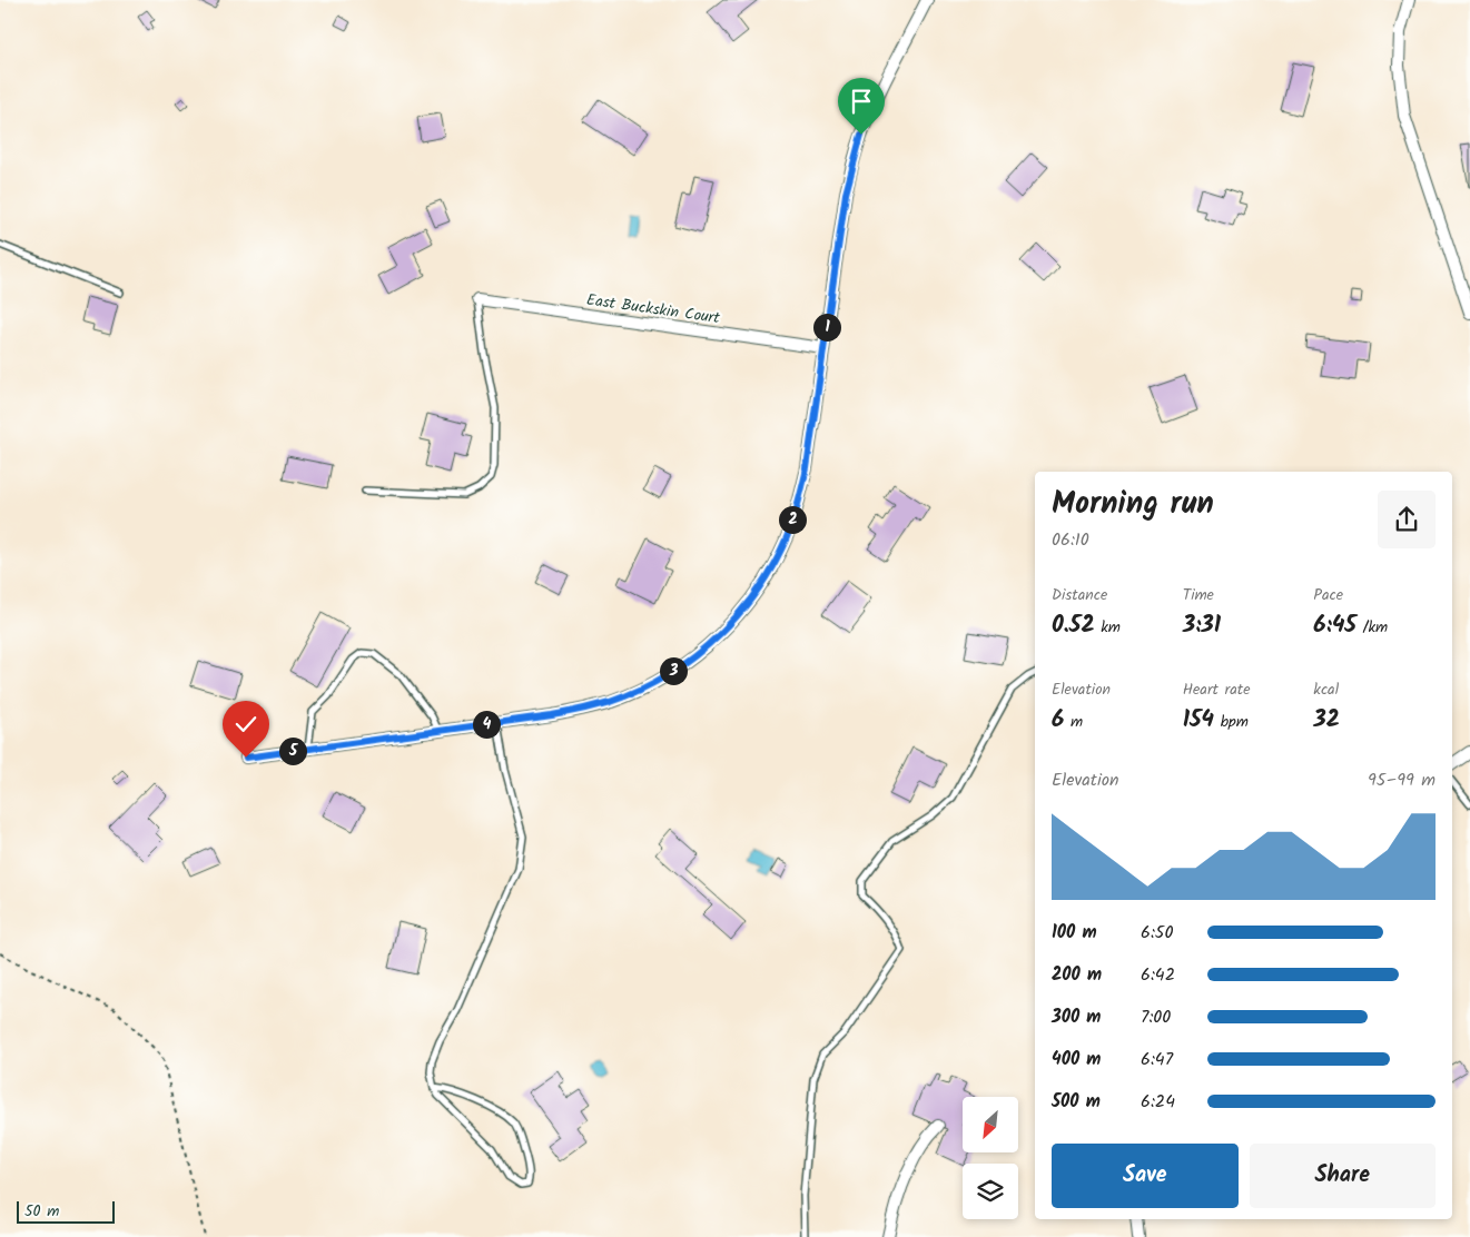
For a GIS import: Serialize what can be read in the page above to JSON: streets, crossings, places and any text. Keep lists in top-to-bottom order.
{
  "streets": {
    "street": ["East Buckskin Court"]
  },
  "scale_bar": "50 m",
  "north": "bottom left",
  "page": {
    "pins": [
      "1",
      "2",
      "3",
      "4",
      "5"
    ],
    "heading": ["Morning run", "06:10"],
    "stats": [
      ["Distance", "0.52 km"],
      ["Time", "3:31"],
      ["Pace", "6:45 /km"],
      ["Elevation", "6 m"],
      ["Heart rate", "154 bpm"],
      ["kcal", "32"]
    ],
    "chart": ["Elevation", "95–99 m"],
    "list": [
      {
        "name": "100 m",
        "note": "6:50"
      },
      {
        "name": "200 m",
        "note": "6:42"
      },
      {
        "name": "300 m",
        "note": "7:00"
      },
      {
        "name": "400 m",
        "note": "6:47"
      },
      {
        "name": "500 m",
        "note": "6:24"
      }
    ],
    "buttons": ["Save", "Share"],
    "scale": "50 m"
  }
}
